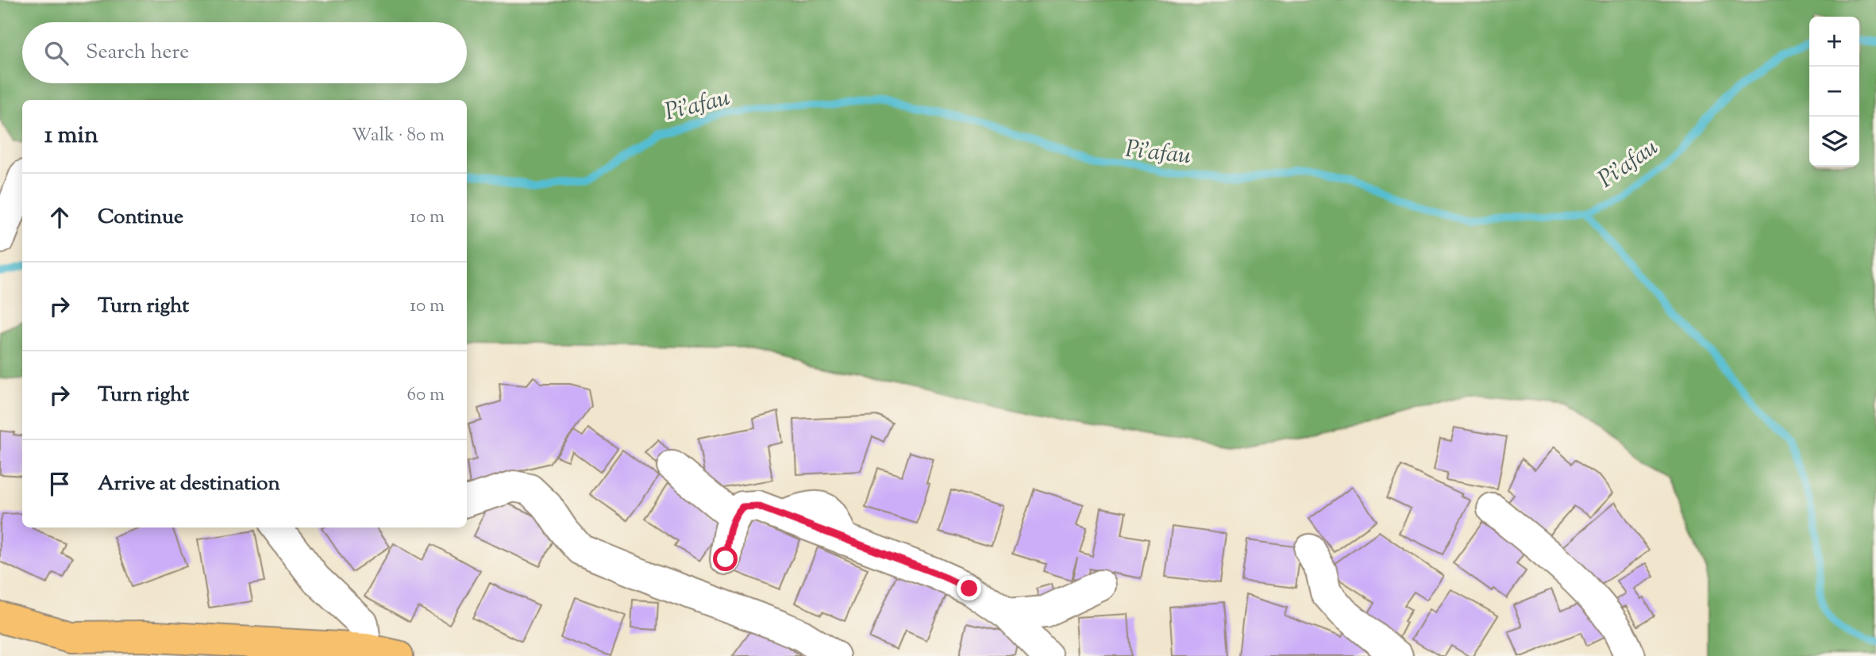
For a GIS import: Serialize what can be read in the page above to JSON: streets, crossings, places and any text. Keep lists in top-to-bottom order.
{
  "water": ["Pi'afau"],
  "page": {
    "map_buttons": ["+", "−"],
    "search": "Search here",
    "heading": ["1 min", "Walk · 80 m"],
    "list": [
      ["Continue", "10 m"],
      ["Turn right", "10 m"],
      ["Turn right", "60 m"],
      "Arrive at destination"
    ]
  }
}
